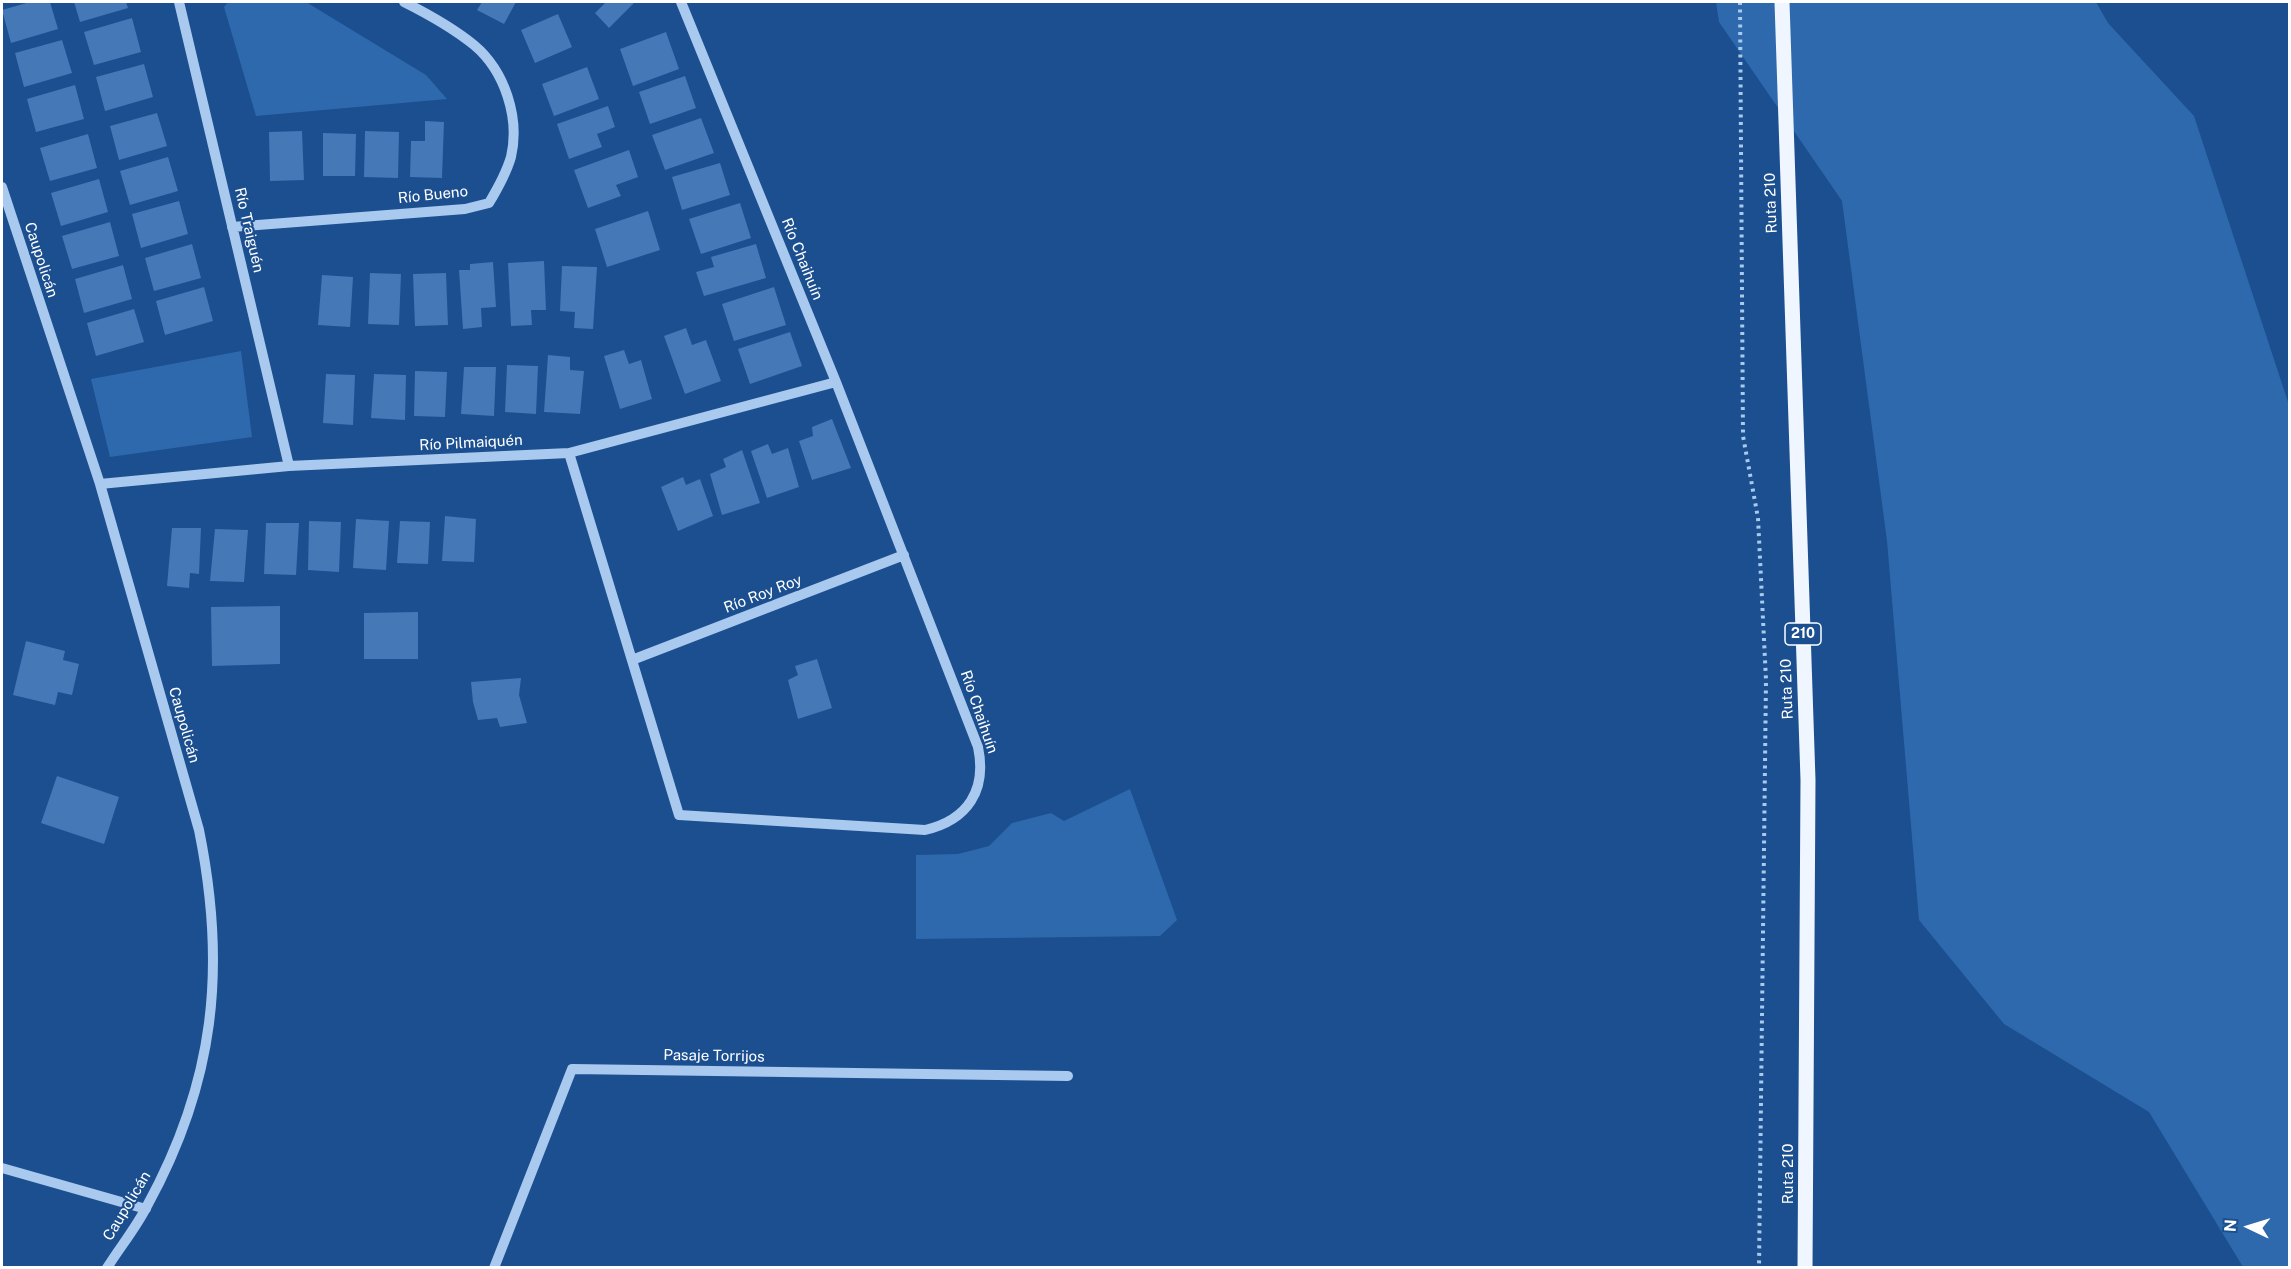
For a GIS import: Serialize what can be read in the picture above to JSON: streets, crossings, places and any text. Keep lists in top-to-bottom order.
{
  "streets": {
    "main road": ["Ruta 210", "210"],
    "street": [
      "Río Bueno",
      "Río Traiguén",
      "Río Chaihuín",
      "Caupolicán",
      "Río Pilmaiquén",
      "Río Roy Roy",
      "Pasaje Torrijos"
    ]
  },
  "crossings": [
    ["Río Bueno", "Río Traiguén"],
    ["Río Traiguén", "Río Pilmaiquén"],
    ["Río Chaihuín", "Río Pilmaiquén"],
    ["Río Chaihuín", "Río Roy Roy"],
    ["Caupolicán", "Río Pilmaiquén"]
  ],
  "north": "left"
}
